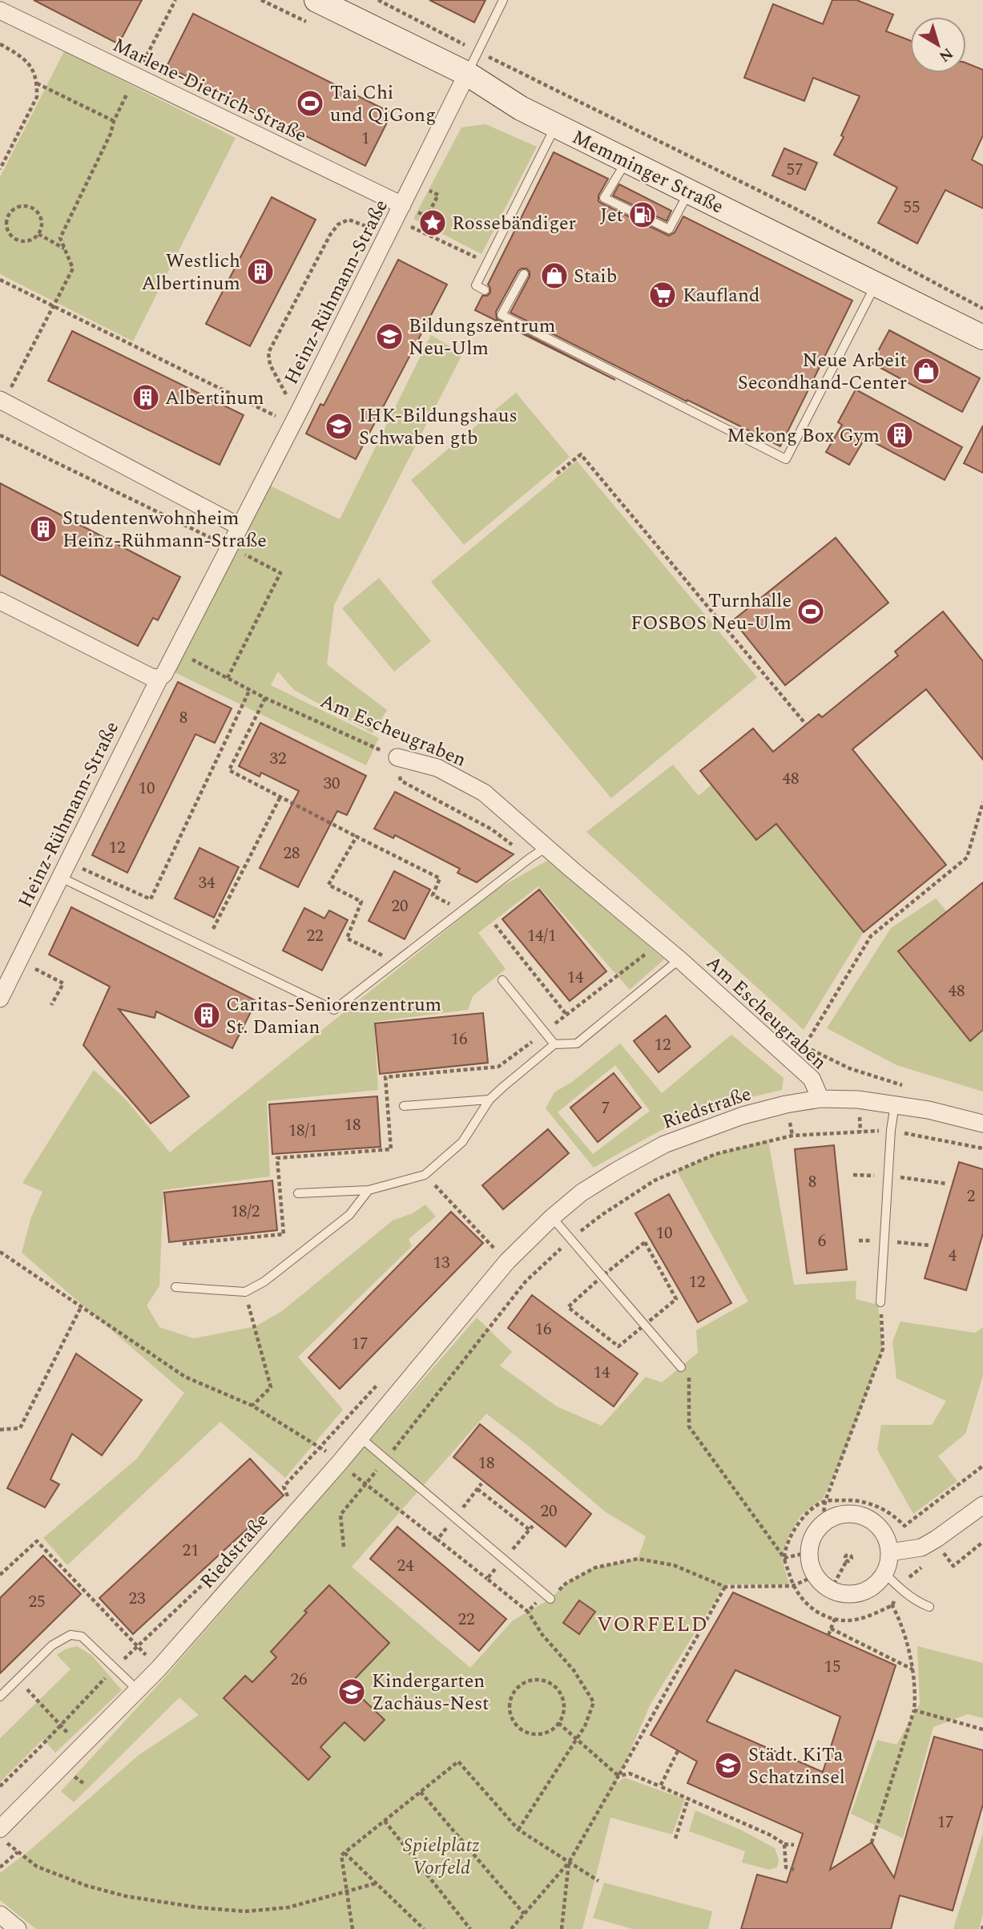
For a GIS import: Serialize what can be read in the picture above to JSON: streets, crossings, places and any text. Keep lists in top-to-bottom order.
{
  "streets": {
    "main road": ["Memminger Straße"],
    "street": [
      "Marlene-Dietrich-Straße",
      "Heinz-Rühmann-Straße",
      "Am Escheugraben",
      "Riedstraße"
    ]
  },
  "crossings": [
    ["Marlene-Dietrich-Straße", "Heinz-Rühmann-Straße"],
    ["Memminger Straße", "Heinz-Rühmann-Straße"],
    ["Heinz-Rühmann-Straße", "Am Escheugraben"],
    ["Am Escheugraben", "Riedstraße"]
  ],
  "districts": ["VORFELD"],
  "parks": ["Spielplatz Vorfeld"],
  "places": {
    "sports": ["Tai Chi und QiGong", "Turnhalle FOSBOS Neu-Ulm"],
    "fuel station": ["Jet"],
    "place": ["Rossebändiger"],
    "building": [
      "Westlich Albertinum",
      "Albertinum",
      "Mekong Box Gym",
      "Studentenwohnheim Heinz-Rühmann-Straße",
      "Caritas-Seniorenzentrum St. Damian"
    ],
    "shop": ["Staib", "Neue Arbeit Secondhand-Center"],
    "supermarket": ["Kaufland"],
    "school or university": [
      "Bildungszentrum Neu-Ulm",
      "IHK-Bildungshaus Schwaben gtb",
      "Kindergarten Zachäus-Nest",
      "Städt. KiTa Schatzinsel"
    ]
  },
  "house_numbers": [
    "1",
    "57",
    "55",
    "8",
    "32",
    "48",
    "30",
    "10",
    "12",
    "28",
    "34",
    "20",
    "22",
    "14/1",
    "14",
    "48",
    "16",
    "12",
    "7",
    "18",
    "18/1",
    "8",
    "2",
    "18/2",
    "10",
    "6",
    "4",
    "13",
    "12",
    "16",
    "17",
    "14",
    "18",
    "20",
    "21",
    "24",
    "23",
    "25",
    "22",
    "15",
    "26",
    "17"
  ],
  "north": "bottom right"
}
